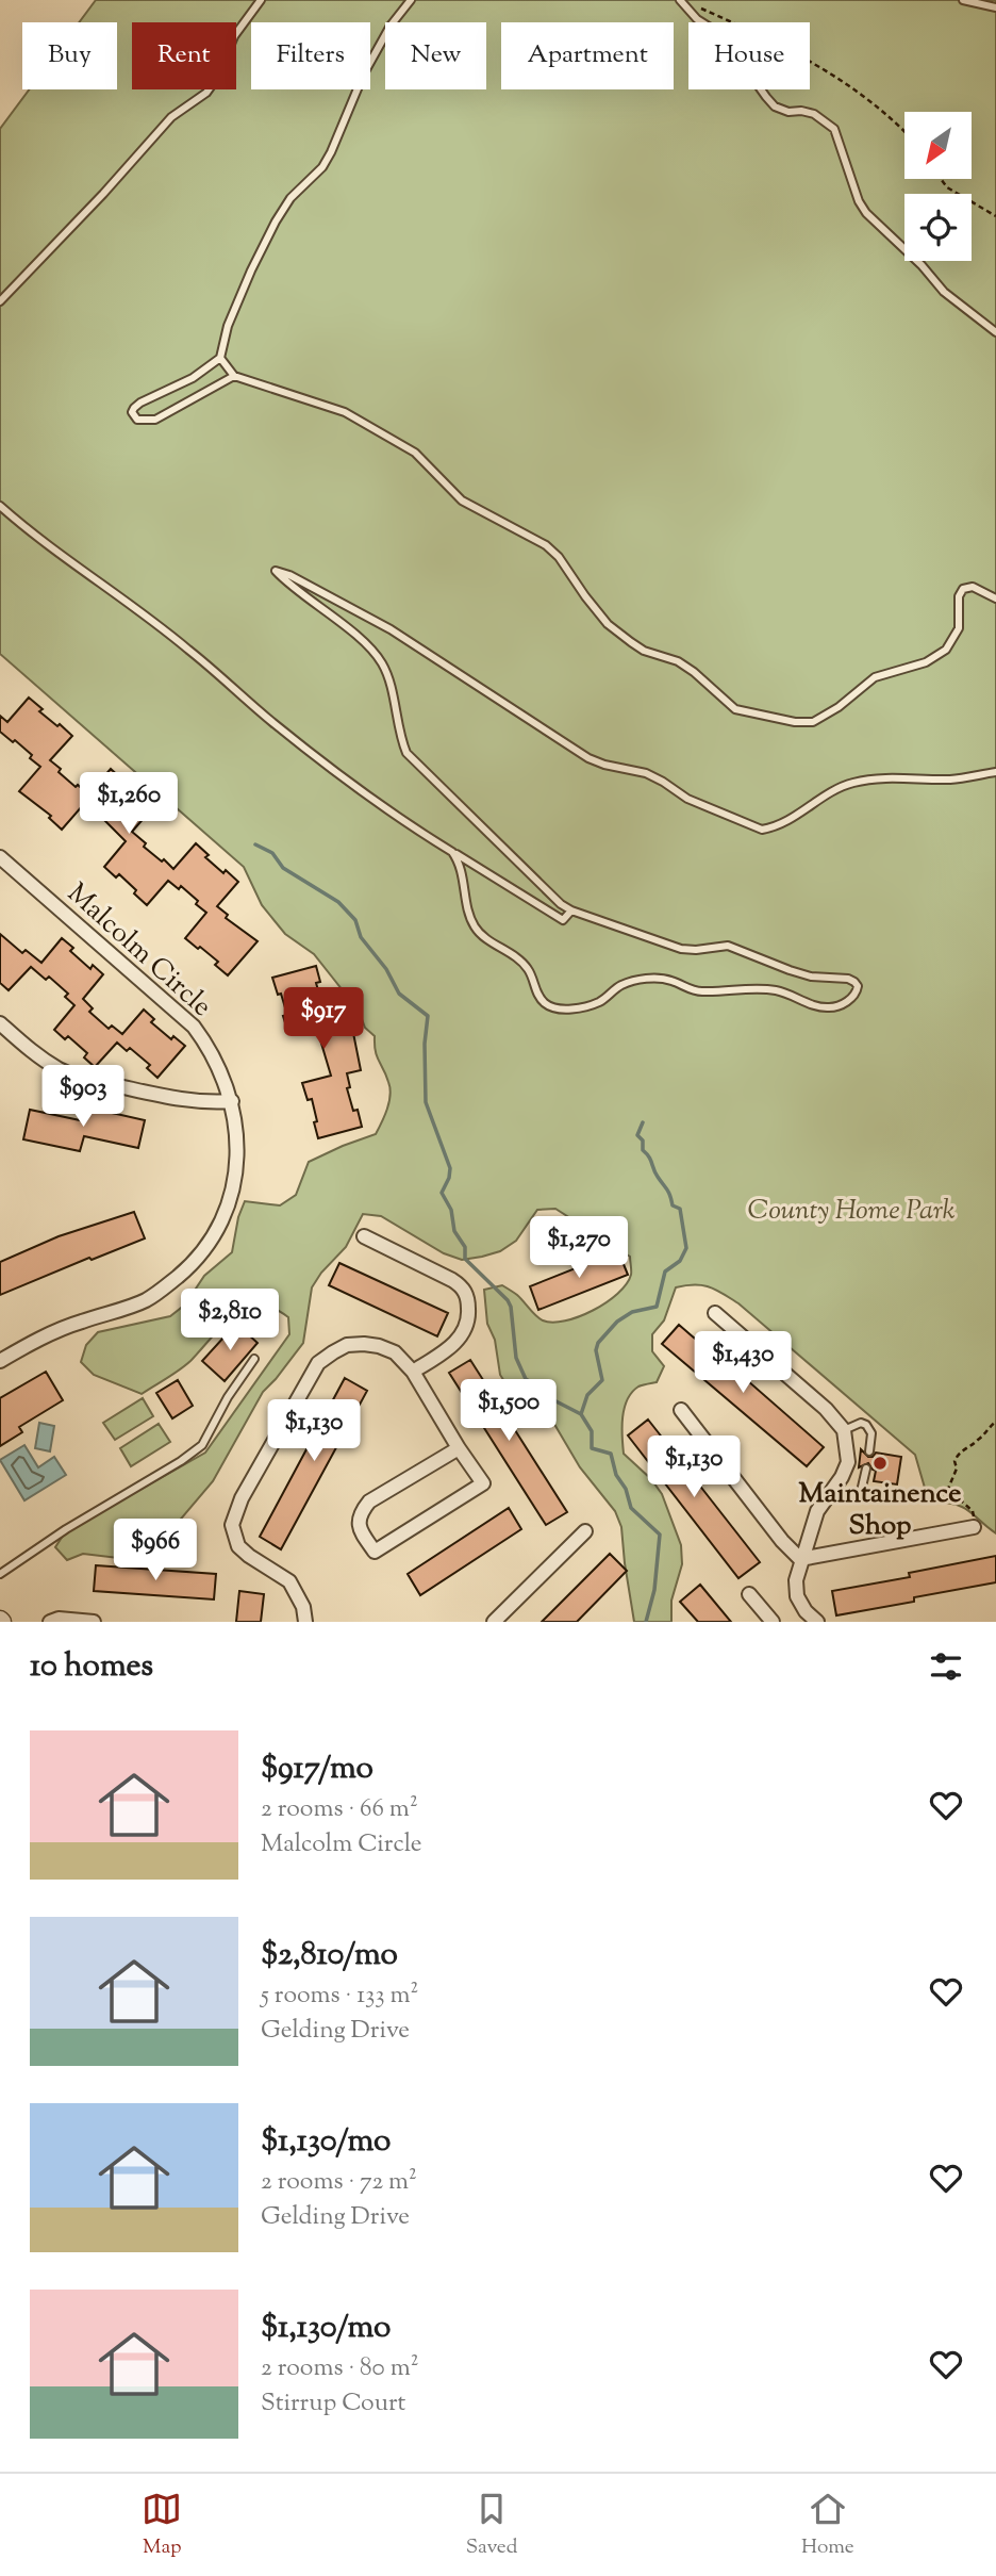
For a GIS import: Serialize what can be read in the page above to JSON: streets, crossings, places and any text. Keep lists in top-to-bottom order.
{
  "streets": {
    "street": ["Malcolm Circle"]
  },
  "parks": ["County Home Park"],
  "places": ["Maintainence Shop"],
  "north": "bottom left",
  "page": {
    "chip": [
      "Buy",
      "Rent",
      "Filters",
      "New",
      "Apartment",
      "House"
    ],
    "price": [
      "$1,260",
      "$917",
      "$903",
      "$1,270",
      "$2,810",
      "$1,430",
      "$1,500",
      "$1,130",
      "$1,130",
      "$966"
    ],
    "heading": "10 homes",
    "list": [
      {
        "name": "$917/mo",
        "note": "2 rooms · 66 m² · Malcolm Circle"
      },
      {
        "name": "$2,810/mo",
        "note": "5 rooms · 133 m² · Gelding Drive"
      },
      {
        "name": "$1,130/mo",
        "note": "2 rooms · 72 m² · Gelding Drive"
      },
      {
        "name": "$1,130/mo",
        "note": "2 rooms · 80 m² · Stirrup Court"
      }
    ],
    "tabs": ["Map", "Saved", "Home"]
  }
}
